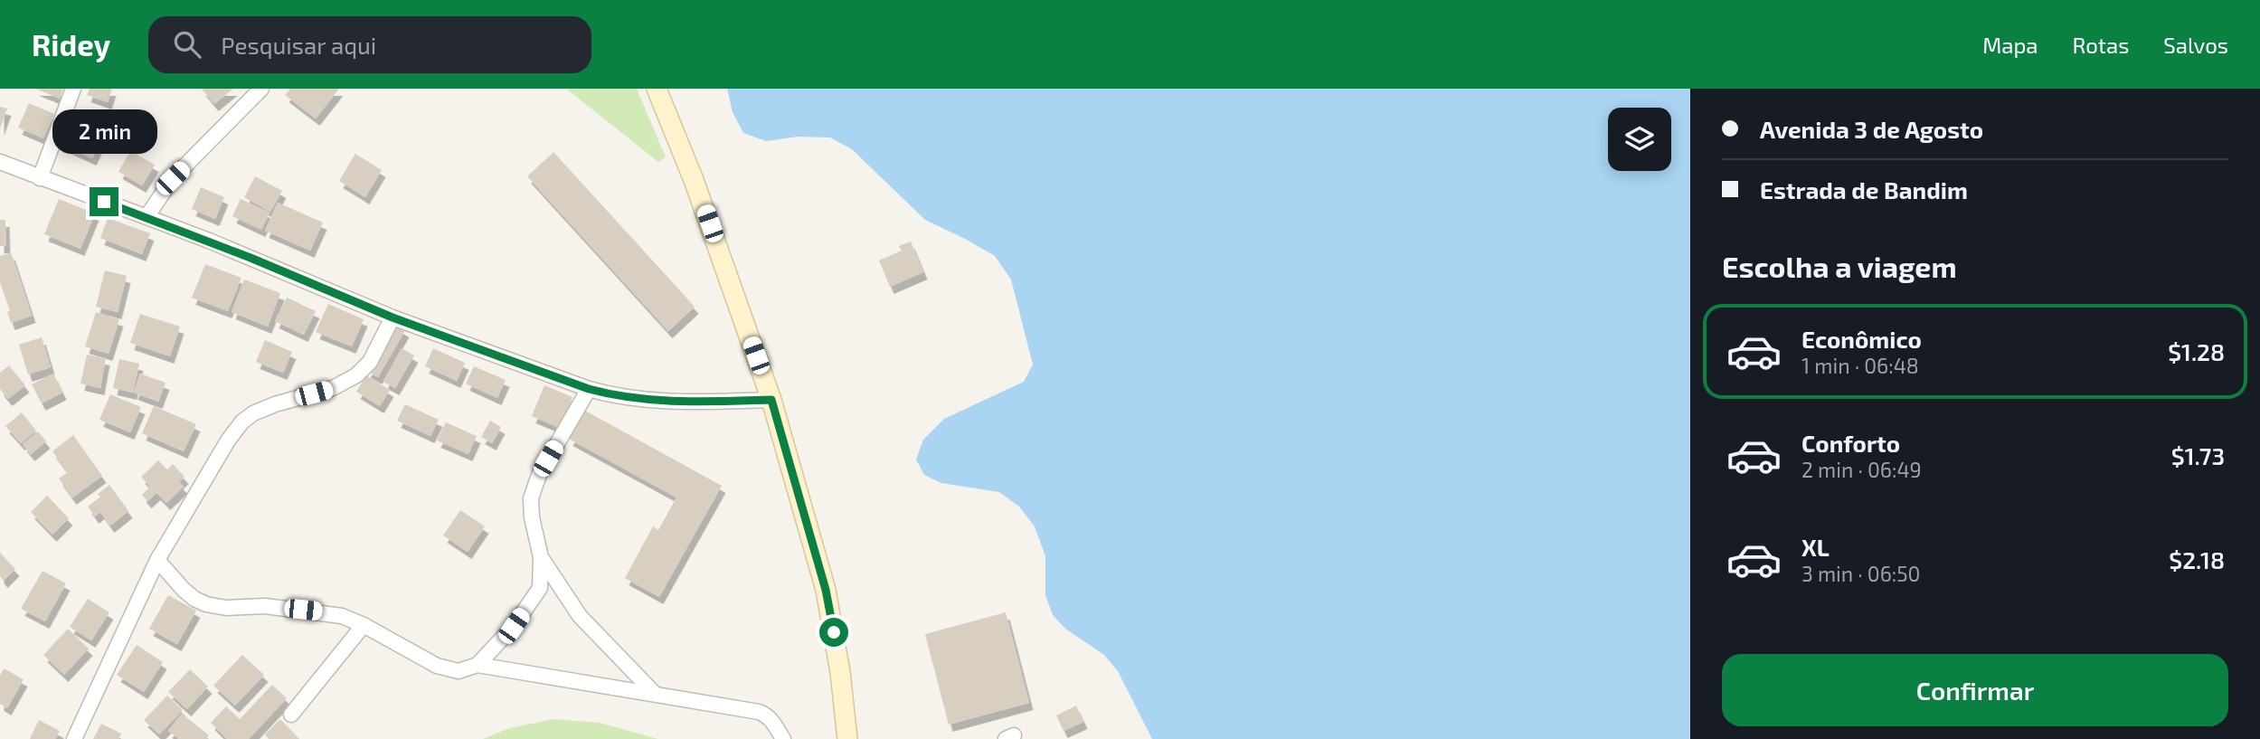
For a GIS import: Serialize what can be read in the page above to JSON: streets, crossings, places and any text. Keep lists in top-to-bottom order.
{
  "page": {
    "header": "Ridey",
    "search": "Pesquisar aqui",
    "nav": ["Mapa", "Rotas", "Salvos"],
    "banner": ["Avenida 3 de Agosto", "Estrada de Bandim"],
    "bubble": "2 min",
    "heading": "Escolha a viagem",
    "list": [
      {
        "name": "Econômico",
        "note": "1 min · 06:48",
        "value": "$1.28"
      },
      {
        "name": "Conforto",
        "note": "2 min · 06:49",
        "value": "$1.73"
      },
      {
        "name": "XL",
        "note": "3 min · 06:50",
        "value": "$2.18"
      }
    ],
    "buttons": "Confirmar"
  }
}
